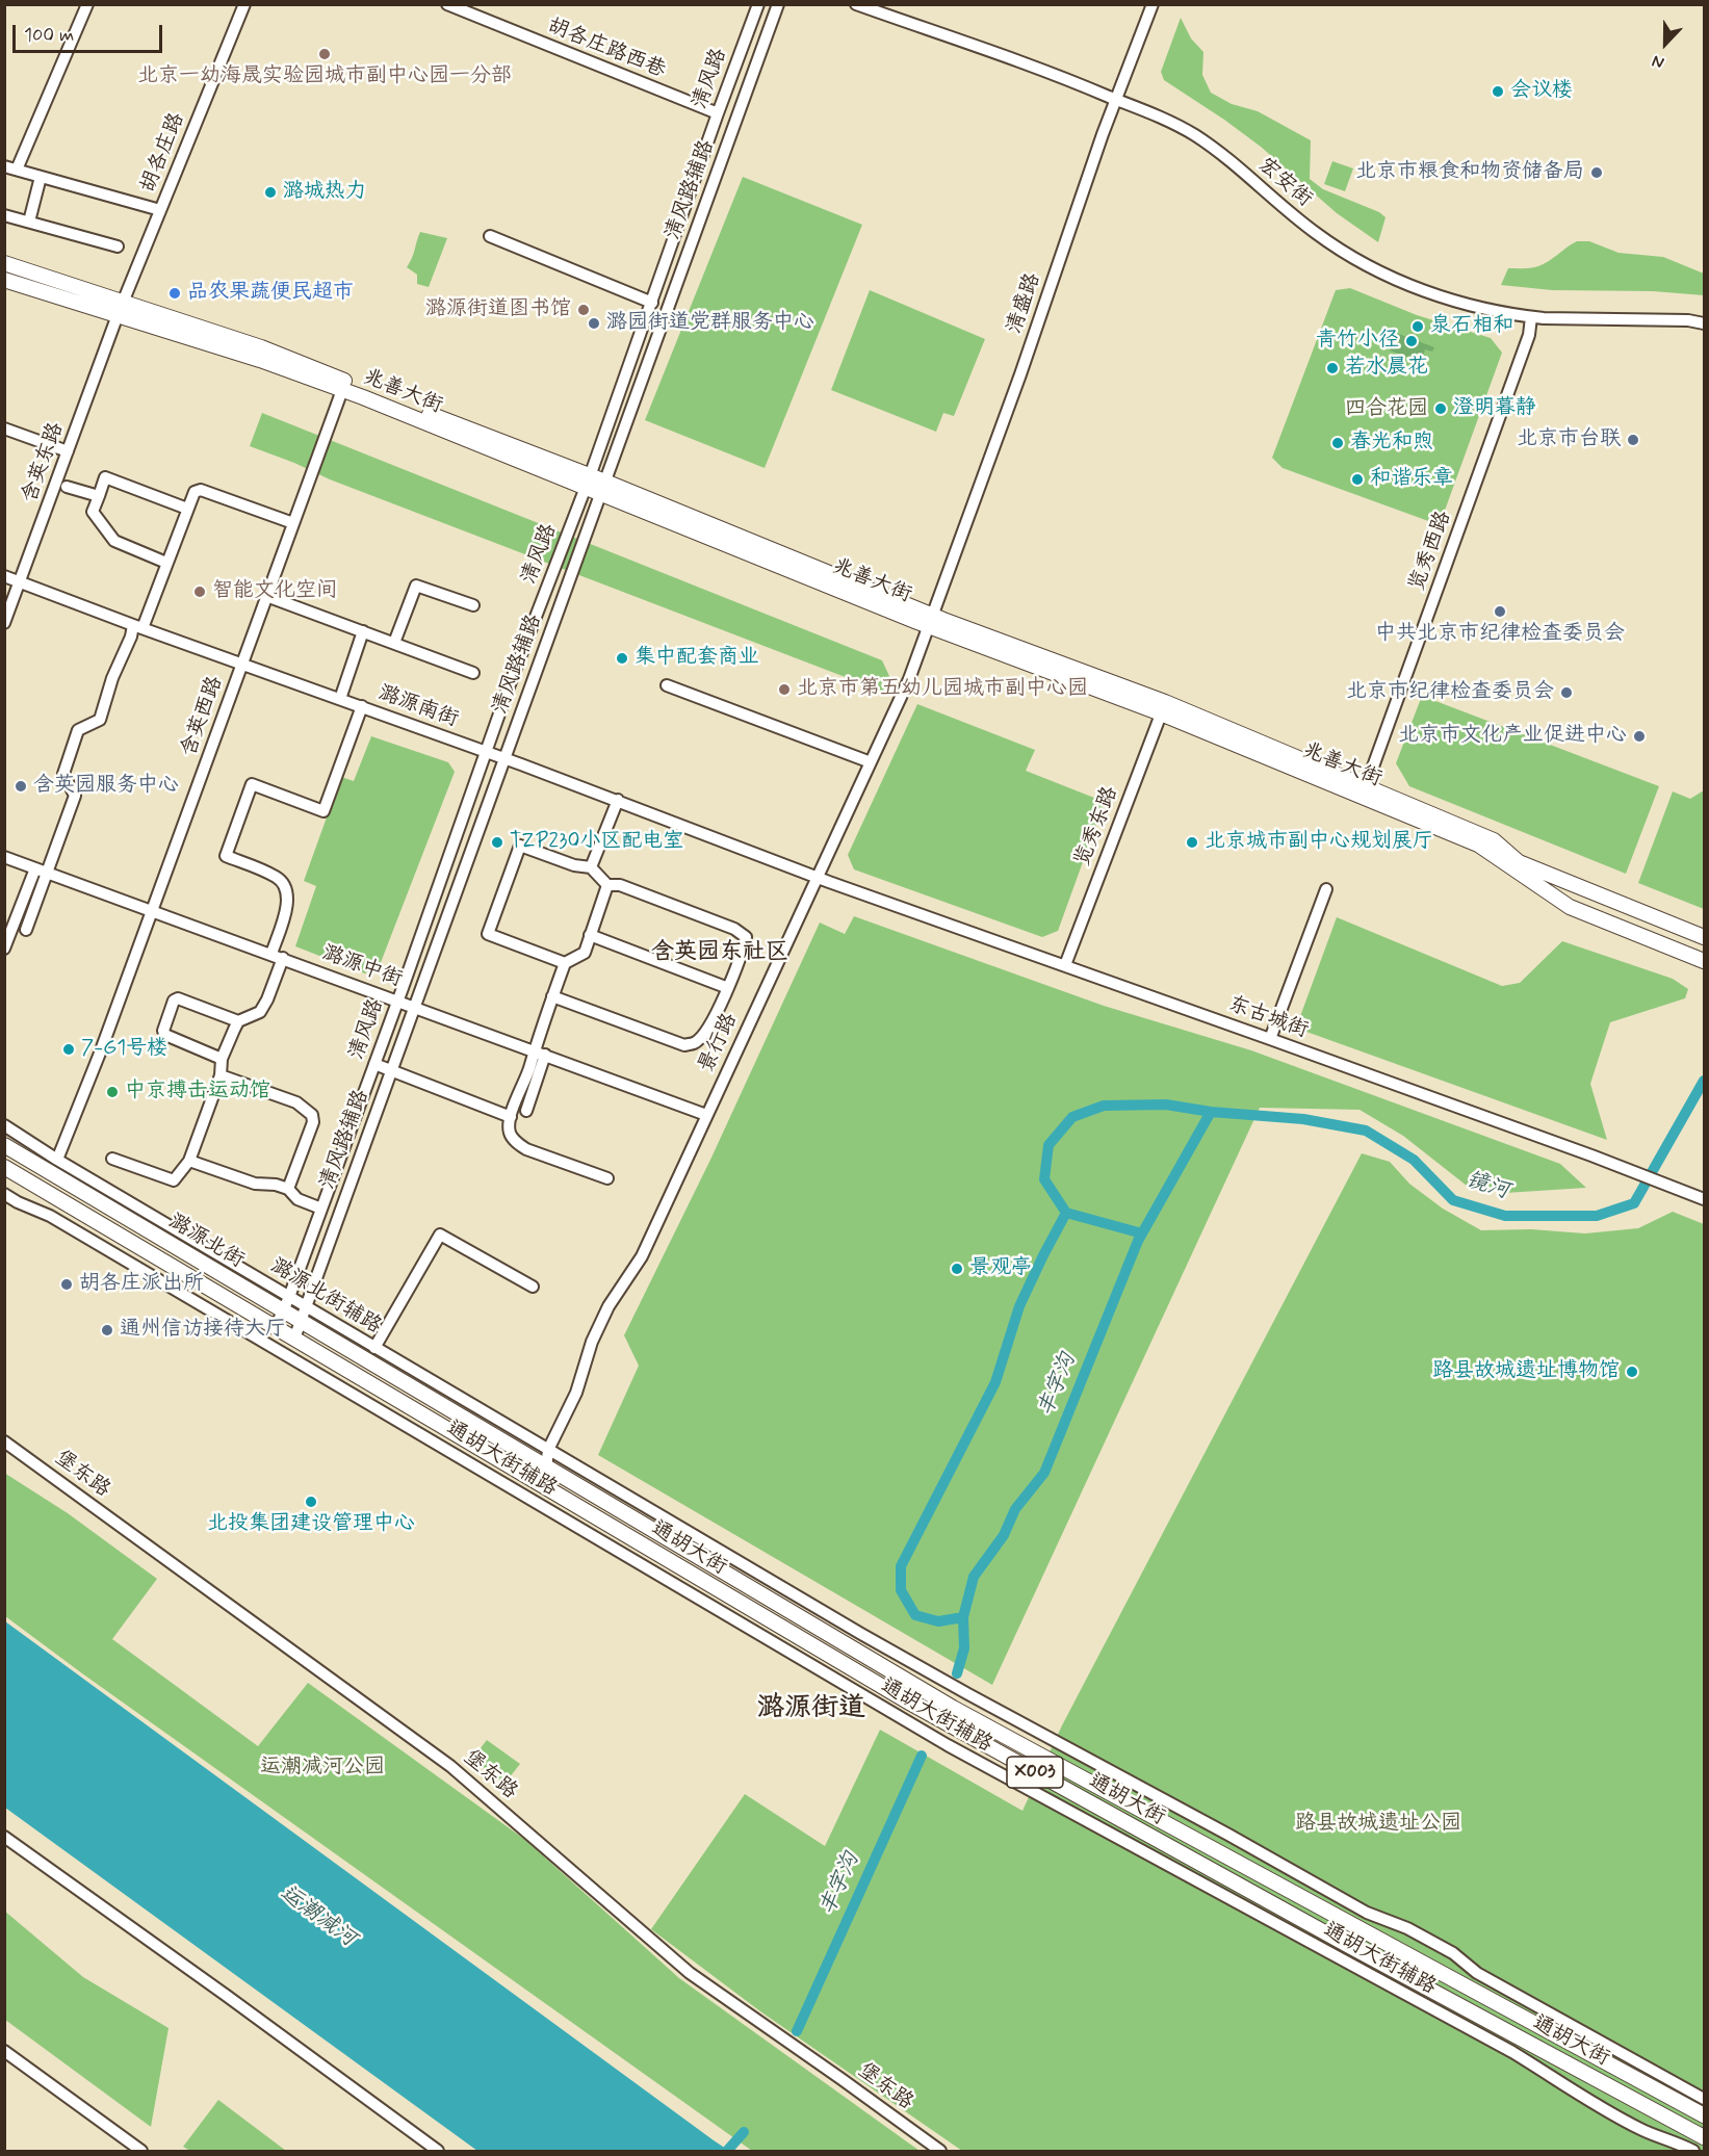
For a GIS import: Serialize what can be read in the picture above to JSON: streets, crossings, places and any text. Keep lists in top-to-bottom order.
{
  "streets": {
    "main road": [
      "兆善大街",
      "潞源北街",
      "通胡大街",
      "X003"
    ],
    "street": [
      "胡各庄路西巷",
      "清风路",
      "胡各庄路",
      "宏安街",
      "清风路辅路",
      "清盛路",
      "含英东路",
      "览秀西路",
      "潞源南街",
      "含英西路",
      "览秀东路",
      "潞源中街",
      "东古城街",
      "景行路",
      "潞源北街辅路",
      "通胡大街辅路",
      "堡东路"
    ]
  },
  "crossings": [
    ["胡各庄路西巷", "清风路"],
    ["清风路", "兆善大街"],
    ["清风路", "潞源南街"],
    ["清风路", "潞源中街"],
    ["清风路", "潞源北街"],
    ["清风路", "潞源北街辅路"],
    ["胡各庄路", "兆善大街"],
    ["胡各庄路", "含英东路"],
    ["宏安街", "清盛路"],
    ["宏安街", "览秀西路"],
    ["清风路辅路", "兆善大街"],
    ["清风路辅路", "潞源南街"],
    ["清风路辅路", "潞源中街"],
    ["清风路辅路", "潞源北街"],
    ["清风路辅路", "潞源北街辅路"],
    ["清盛路", "兆善大街"],
    ["清盛路", "景行路"],
    ["兆善大街", "含英东路"],
    ["兆善大街", "览秀西路"],
    ["兆善大街", "含英西路"],
    ["兆善大街", "览秀东路"],
    ["兆善大街", "景行路"],
    ["含英东路", "潞源南街"],
    ["潞源南街", "含英西路"],
    ["潞源南街", "东古城街"],
    ["潞源南街", "景行路"],
    ["含英西路", "潞源中街"],
    ["含英西路", "潞源北街辅路"],
    ["览秀东路", "东古城街"],
    ["潞源中街", "景行路"],
    ["东古城街", "景行路"],
    ["景行路", "通胡大街辅路"],
    ["景行路", "通胡大街"],
    ["潞源北街", "通胡大街"],
    ["潞源北街辅路", "通胡大街辅路"]
  ],
  "districts": ["含英园东社区", "潞源街道"],
  "water": ["镜河", "丰字沟", "运潮减河"],
  "parks": ["四合花园", "运潮减河公园", "路县故城遗址公园"],
  "places": [
    "北京一幼海晟实验园城市副中心园一分部",
    "会议楼",
    "北京市粮食和物资储备局",
    "潞城热力",
    "品农果蔬便民超市",
    "潞源街道图书馆",
    "潞园街道党群服务中心",
    "泉石相和",
    "青竹小径",
    "若水晨花",
    "澄明暮静",
    "北京市台联",
    "春光和煦",
    "和谐乐章",
    "智能文化空间",
    "中共北京市纪律检查委员会",
    "集中配套商业",
    "北京市第五幼儿园城市副中心园",
    "北京市纪律检查委员会",
    "北京市文化产业促进中心",
    "含英园服务中心",
    "TZP230小区配电室",
    "北京城市副中心规划展厅",
    "7-G1号楼",
    "中京搏击运动馆",
    "景观亭",
    "胡各庄派出所",
    "通州信访接待大厅",
    "路县故城遗址博物馆",
    "北投集团建设管理中心"
  ],
  "scale_bar": "100 m",
  "north": "bottom"
}
